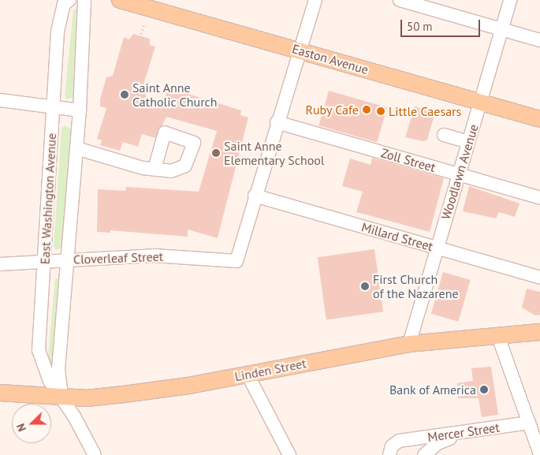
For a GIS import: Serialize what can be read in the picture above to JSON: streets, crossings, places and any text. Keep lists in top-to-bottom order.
{
  "streets": {
    "main road": ["Easton Avenue", "Linden Street"],
    "street": [
      "Zoll Street",
      "Woodlawn Avenue",
      "East Washington Avenue",
      "Millard Street",
      "Cloverleaf Street",
      "Mercer Street"
    ]
  },
  "crossings": [
    ["Easton Avenue", "Woodlawn Avenue"],
    ["Zoll Street", "Woodlawn Avenue"],
    ["Woodlawn Avenue", "Millard Street"],
    ["Woodlawn Avenue", "Linden Street"],
    ["East Washington Avenue", "Cloverleaf Street"],
    ["East Washington Avenue", "Linden Street"],
    ["Millard Street", "Cloverleaf Street"]
  ],
  "places": [
    "Saint Anne Catholic Church",
    "Ruby Cafe",
    "Little Caesars",
    "Saint Anne Elementary School",
    "First Church of the Nazarene",
    "Bank of America"
  ],
  "scale_bar": "50 m",
  "north": "left"
}
